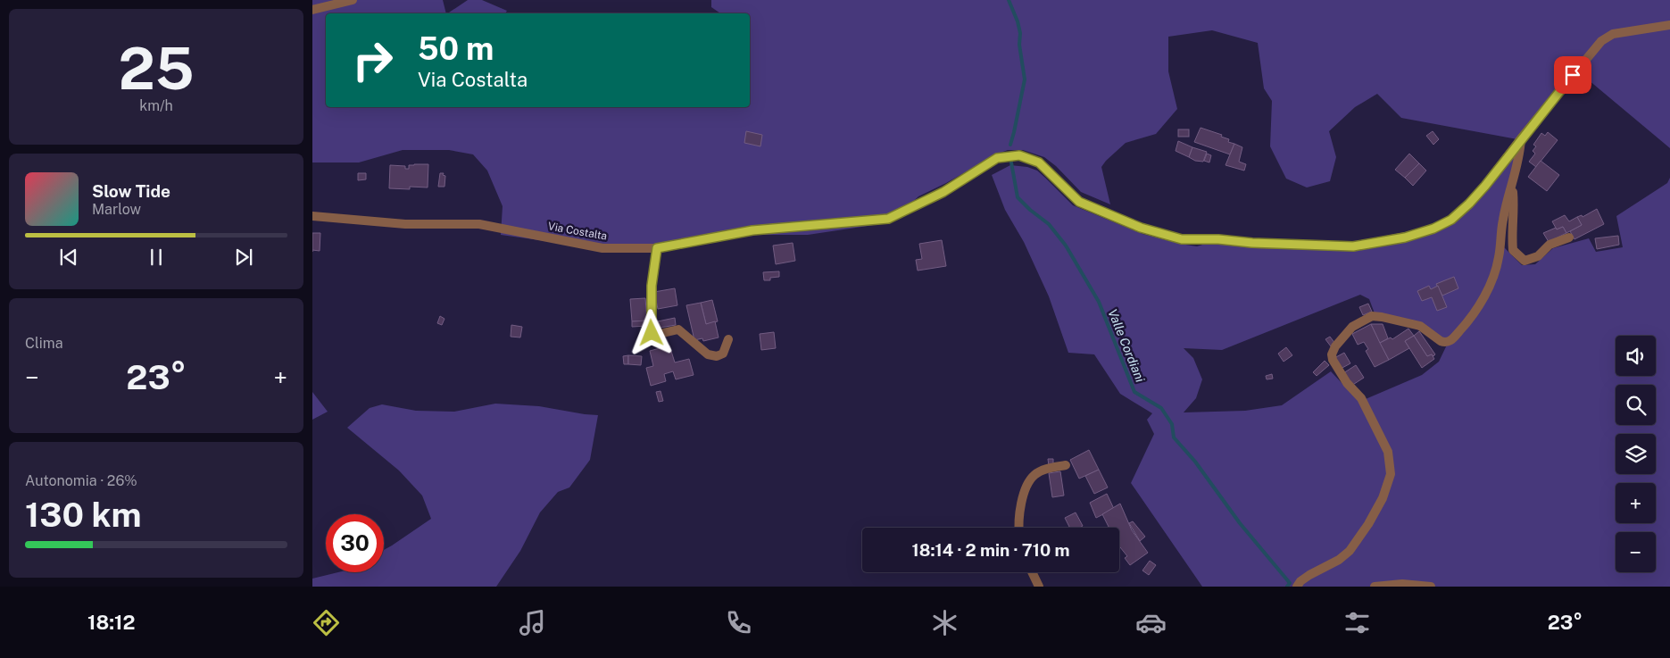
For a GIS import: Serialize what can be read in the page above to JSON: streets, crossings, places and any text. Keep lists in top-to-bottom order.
{
  "streets": {
    "street": ["Via Costalta"]
  },
  "water": ["Valle Cordiani"],
  "page": {
    "tile": [
      ["25", "km/h"],
      "Clima",
      ["Autonomia · 26%", "130 km"]
    ],
    "turn": ["50 m", "Via Costalta"],
    "song": ["Slow Tide", "Marlow"],
    "map_buttons": ["+", "−"],
    "heat": ["−", "23°", "+"],
    "limit": "30",
    "trip": "18:14 · 2 min · 710 m",
    "tabs": ["18:12", "23°"]
  }
}
